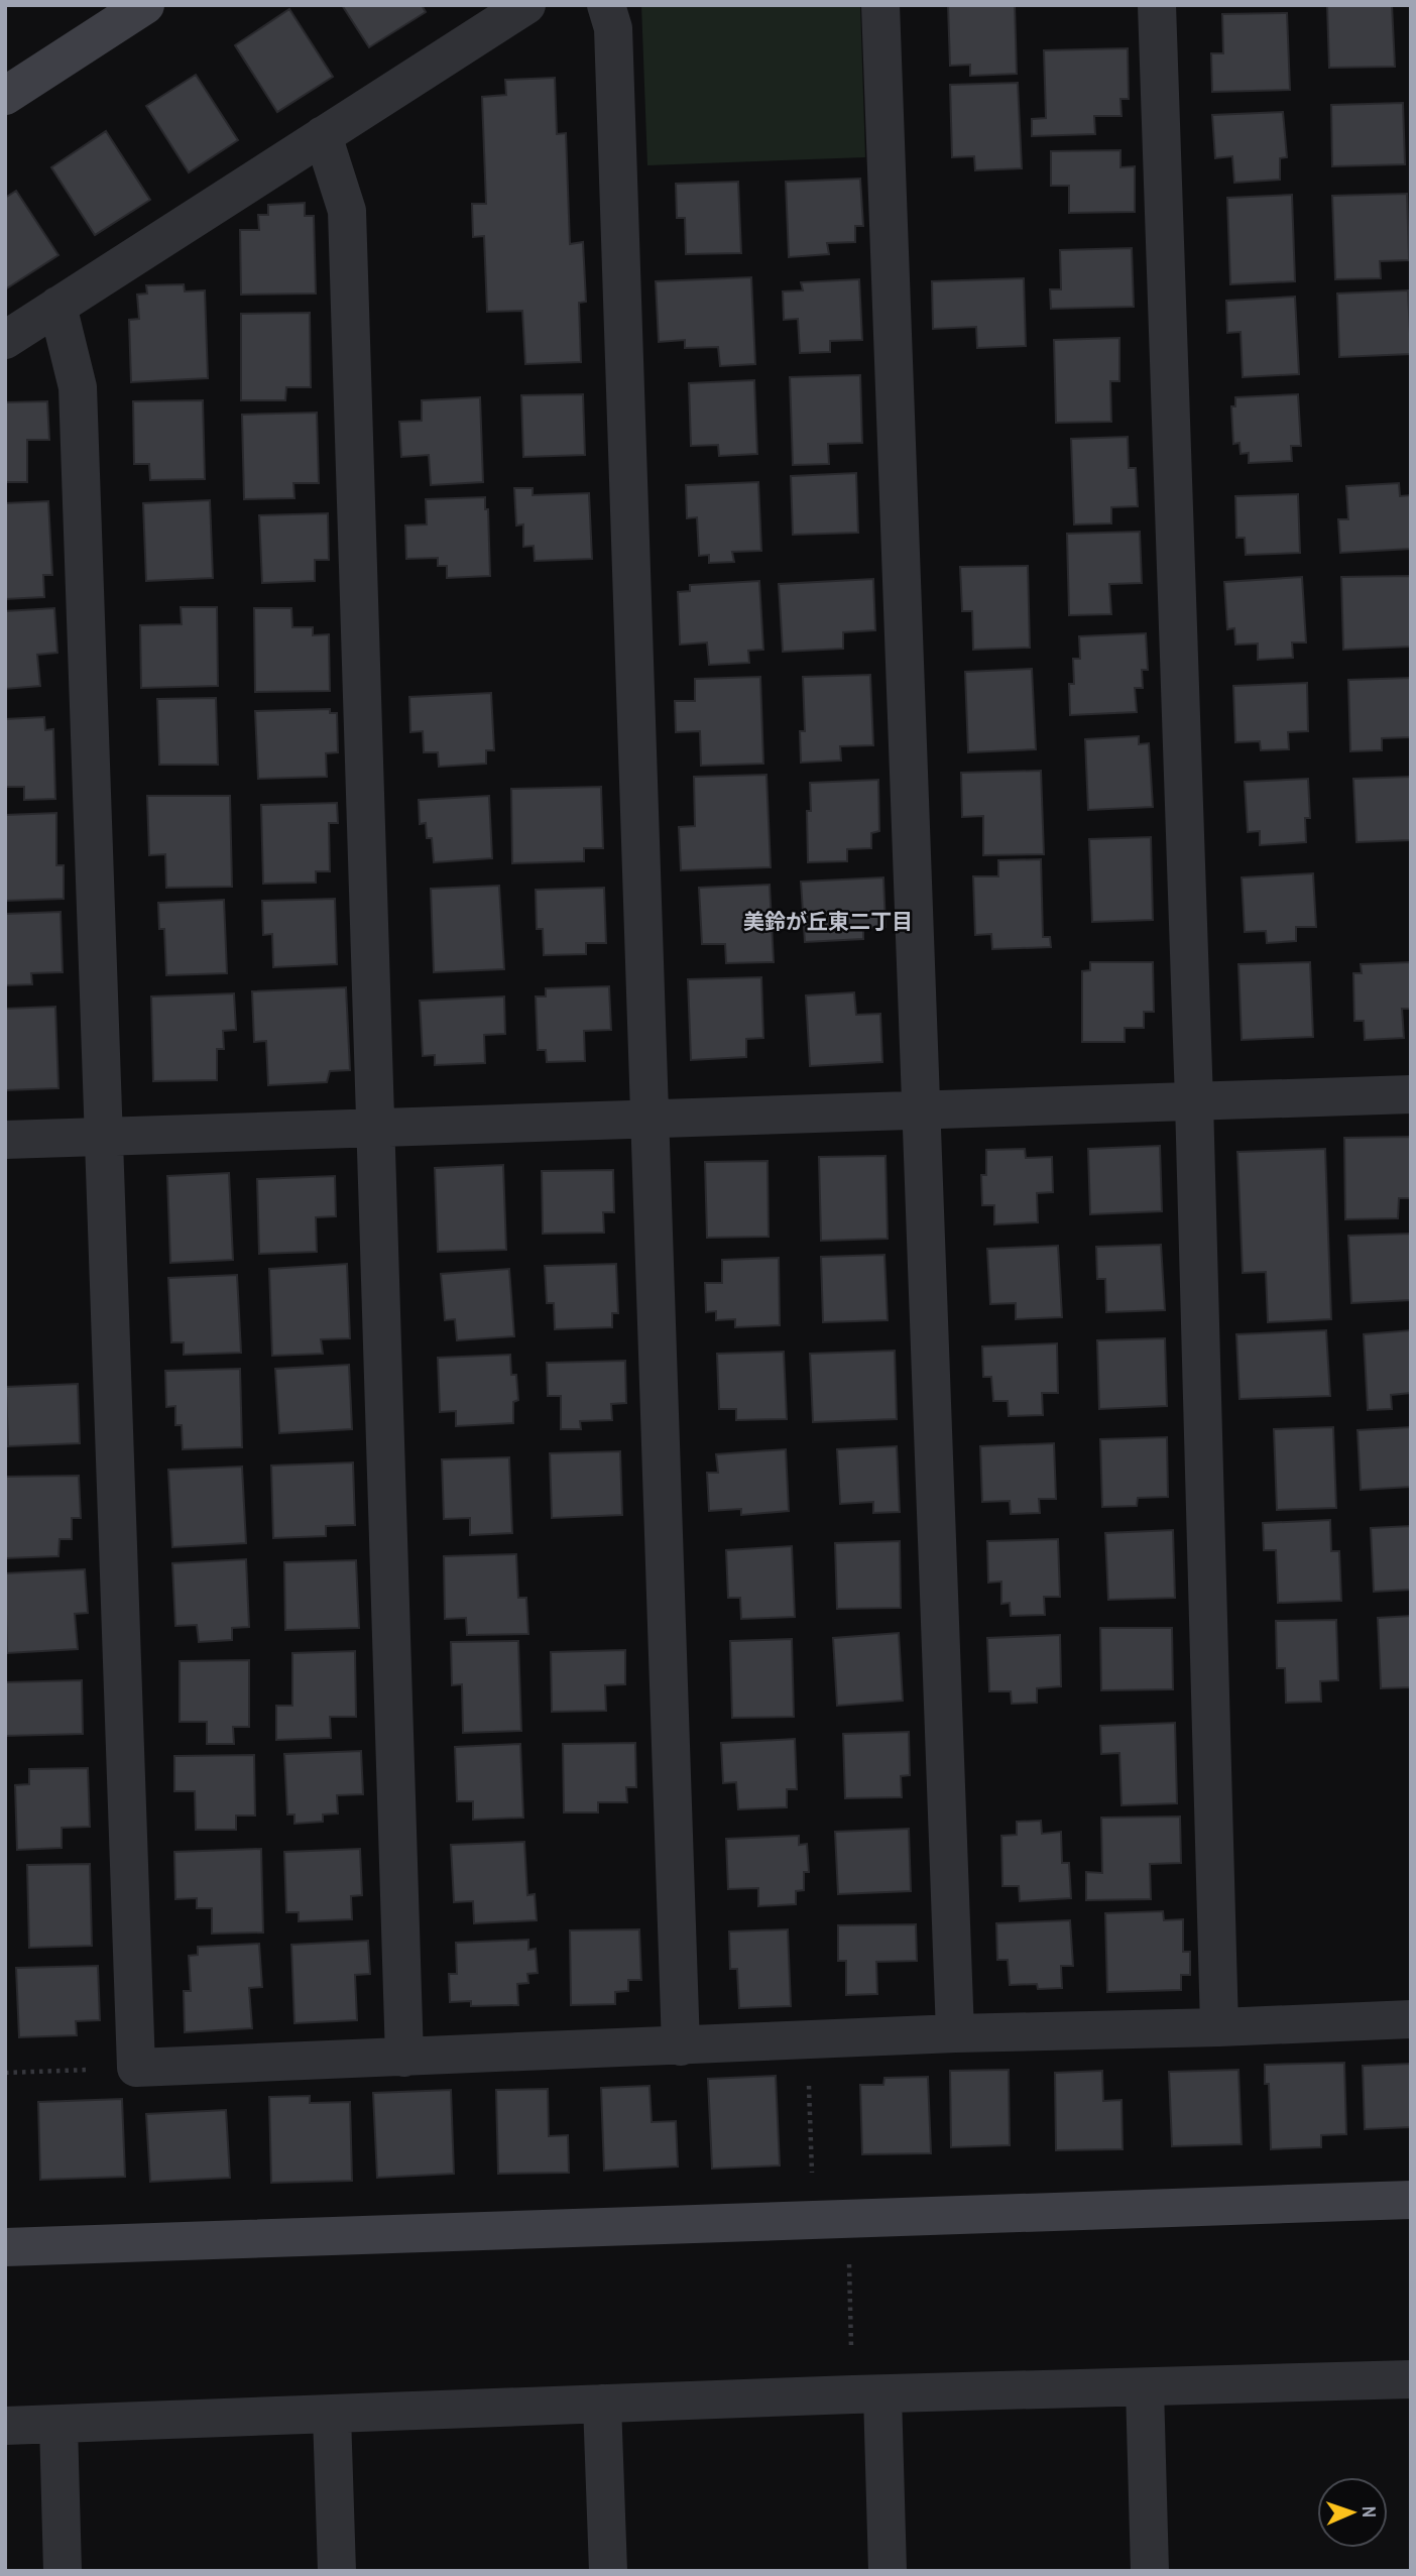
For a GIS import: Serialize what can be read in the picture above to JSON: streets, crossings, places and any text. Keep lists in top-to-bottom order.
{
  "districts": ["美鈴が丘東二丁目"],
  "north": "right"
}
